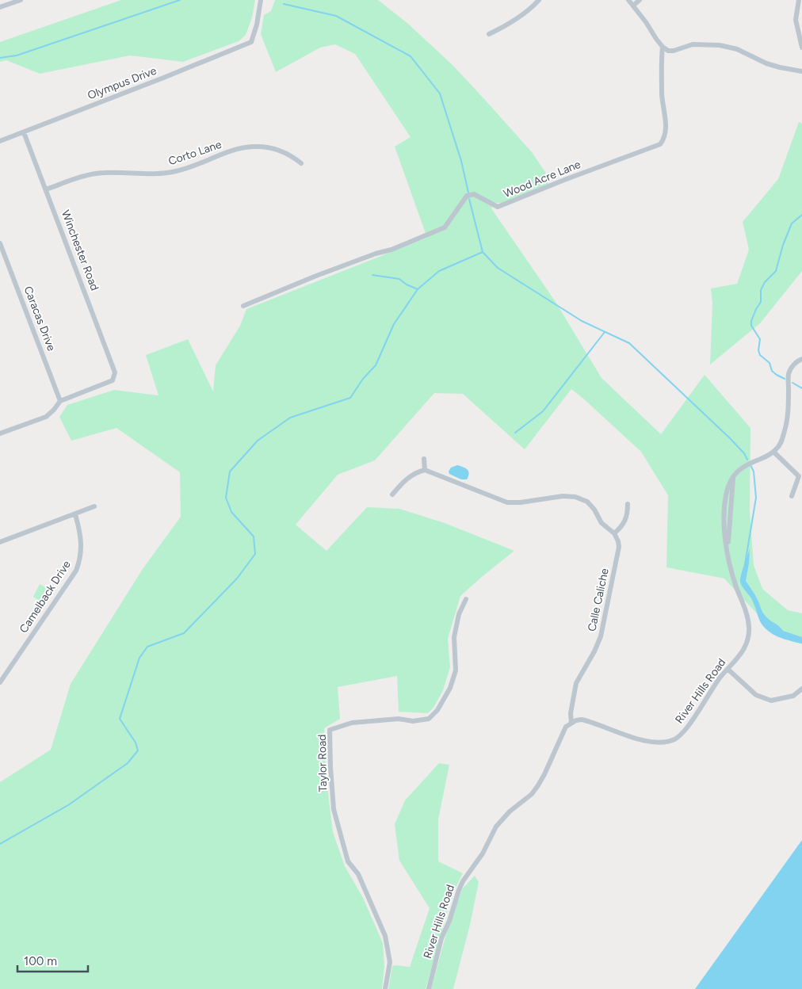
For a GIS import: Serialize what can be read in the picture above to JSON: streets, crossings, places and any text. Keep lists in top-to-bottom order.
{
  "streets": {
    "street": [
      "Olympus Drive",
      "Corto Lane",
      "Wood Acre Lane",
      "Winchester Road",
      "Caracas Drive",
      "Camelback Drive",
      "Calle Caliche",
      "River Hills Road",
      "Taylor Road"
    ]
  },
  "crossings": [
    ["Olympus Drive", "Winchester Road"],
    ["Corto Lane", "Winchester Road"],
    ["Winchester Road", "Caracas Drive"],
    ["Calle Caliche", "River Hills Road"]
  ],
  "scale_bar": "100 m"
}
